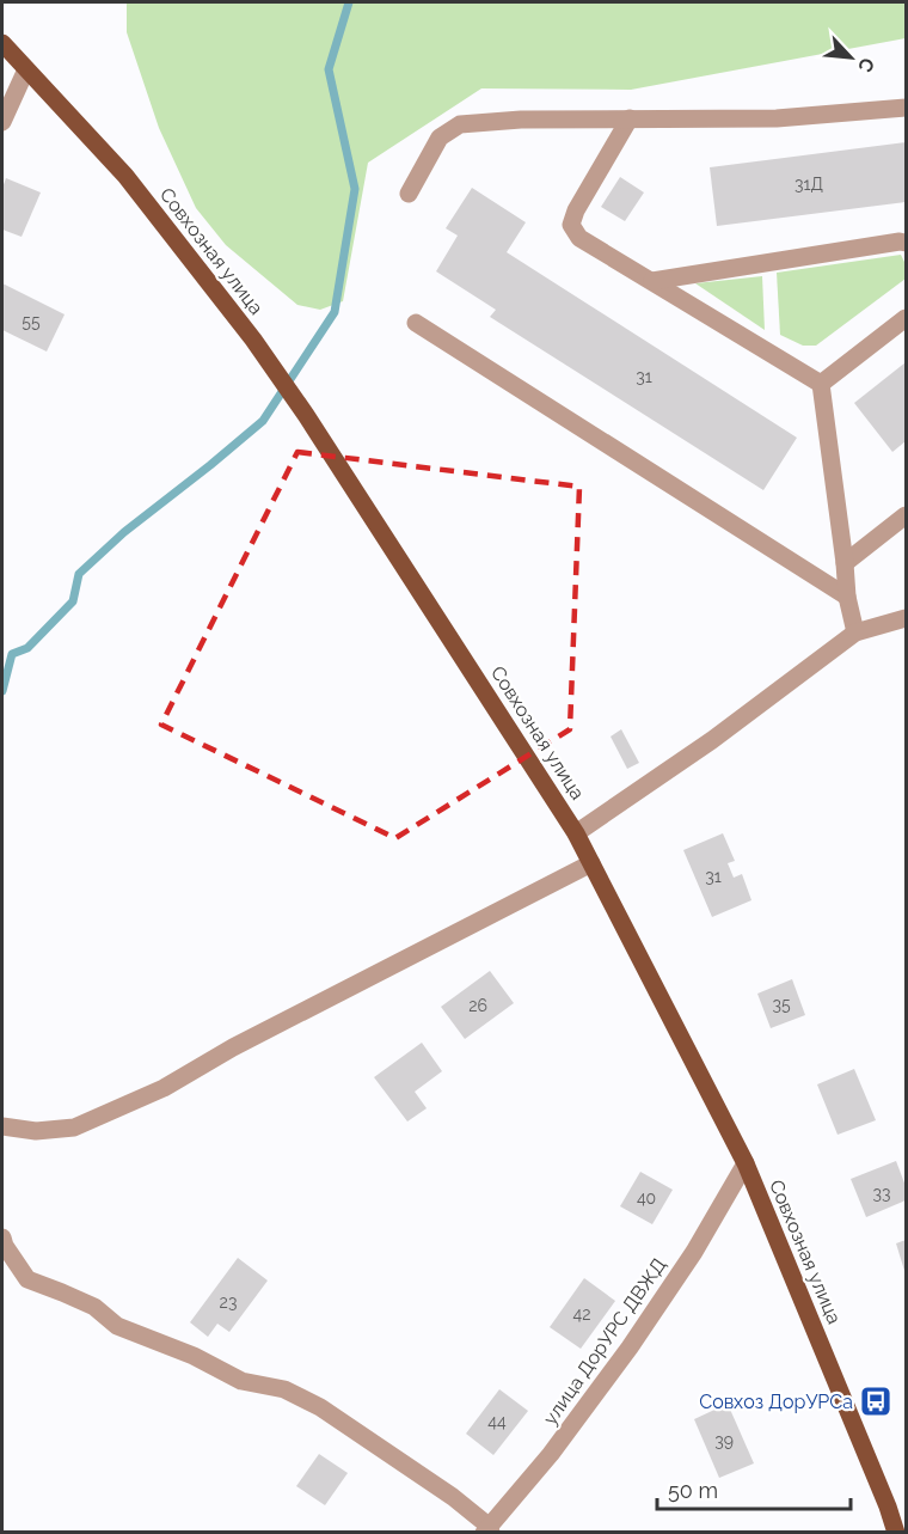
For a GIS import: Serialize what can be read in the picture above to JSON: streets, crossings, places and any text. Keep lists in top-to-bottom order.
{
  "streets": {
    "main road": ["Совхозная улица"],
    "street": ["улица ДорУРС ДВЖД"]
  },
  "crossings": [
    ["Совхозная улица", "улица ДорУРС ДВЖД"]
  ],
  "places": {
    "bus stop": ["Совхоз ДорУPCа"]
  },
  "house_numbers": [
    "31Д",
    "55",
    "31",
    "31",
    "35",
    "26",
    "33",
    "40",
    "23",
    "42",
    "44",
    "39"
  ],
  "scale_bar": "50 m",
  "north": "bottom right"
}
